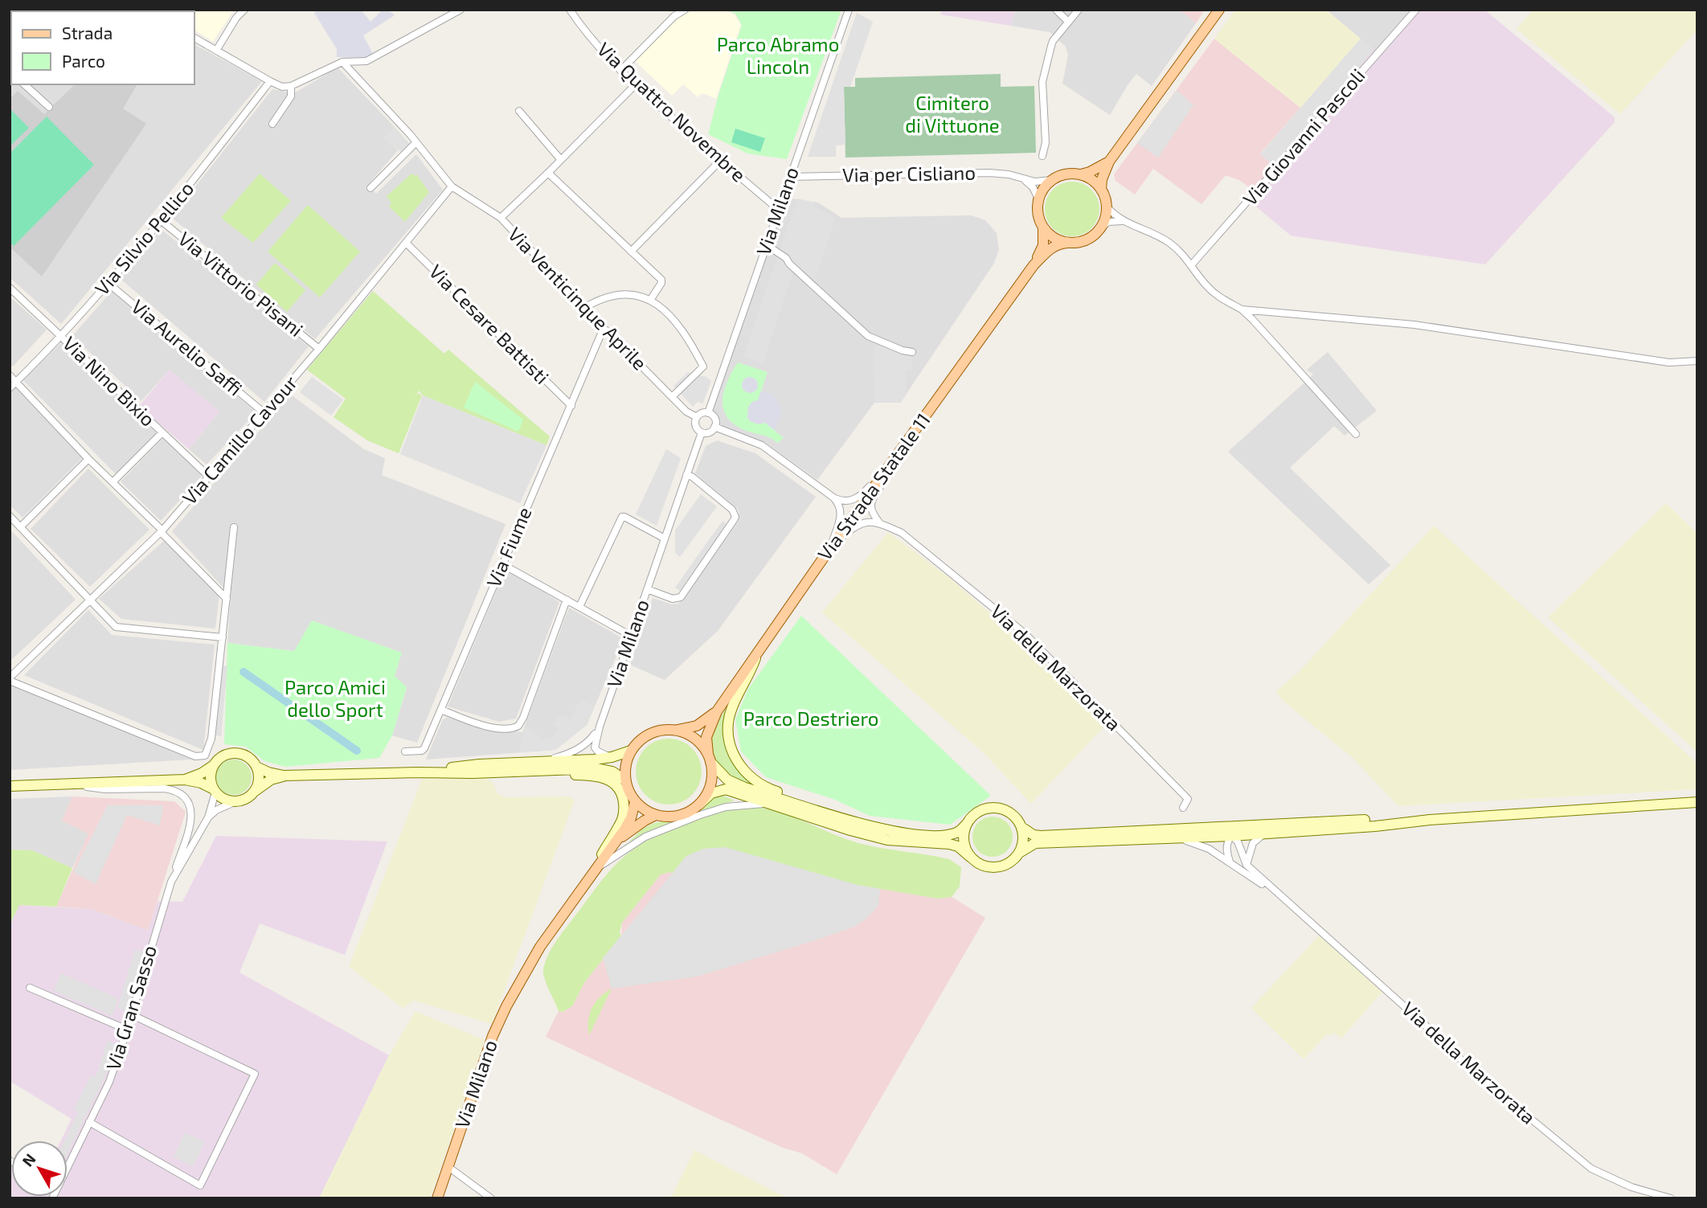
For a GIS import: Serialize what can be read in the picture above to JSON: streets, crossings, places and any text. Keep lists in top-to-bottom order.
{
  "streets": {
    "main road": ["Via Milano", "Via Strada Statale 11"],
    "street": [
      "Via Quattro Novembre",
      "Via Giovanni Pascoli",
      "Via per Cisliano",
      "Via Silvio Pellico",
      "Via Vittorio Pisani",
      "Via Venticinque Aprile",
      "Via Cesare Battisti",
      "Via Aurelio Saffi",
      "Via Nino Bixio",
      "Via Camillo Cavour",
      "Via Fiume",
      "Via della Marzorata",
      "Via Gran Sasso"
    ]
  },
  "crossings": [
    ["Via Quattro Novembre", "Via Milano"],
    ["Via per Cisliano", "Via Milano"],
    ["Via per Cisliano", "Via Strada Statale 11"],
    ["Via Milano", "Via Venticinque Aprile"],
    ["Via Silvio Pellico", "Via Vittorio Pisani"],
    ["Via Silvio Pellico", "Via Aurelio Saffi"],
    ["Via Silvio Pellico", "Via Nino Bixio"],
    ["Via Vittorio Pisani", "Via Camillo Cavour"],
    ["Via Venticinque Aprile", "Via Camillo Cavour"],
    ["Via Venticinque Aprile", "Via Fiume"],
    ["Via Cesare Battisti", "Via Camillo Cavour"],
    ["Via Cesare Battisti", "Via Fiume"],
    ["Via Aurelio Saffi", "Via Camillo Cavour"],
    ["Via Nino Bixio", "Via Camillo Cavour"]
  ],
  "parks": [
    "Parco Abramo Lincoln",
    "Cimitero di Vittuone",
    "Parco Amici dello Sport",
    "Parco Destriero"
  ],
  "legend": ["Strada", "Parco"],
  "north": "top left"
}
